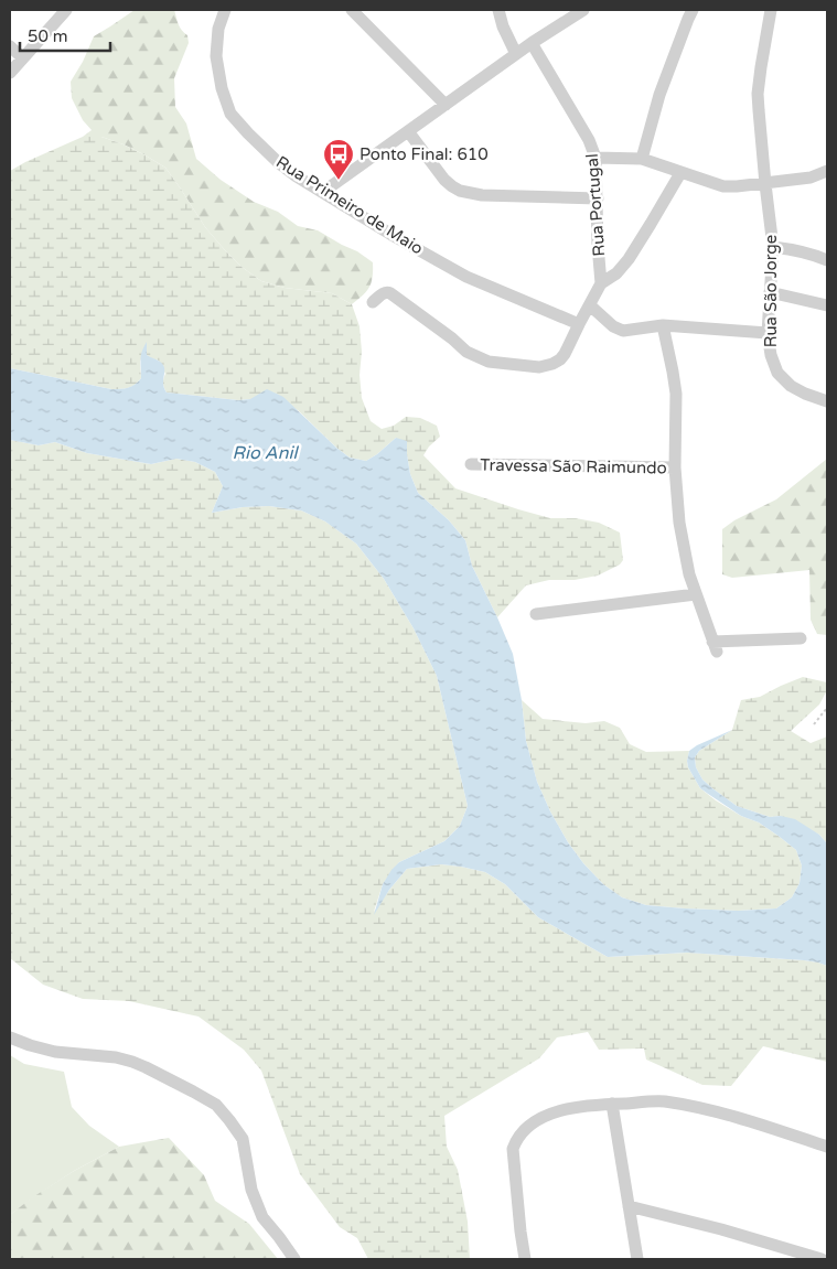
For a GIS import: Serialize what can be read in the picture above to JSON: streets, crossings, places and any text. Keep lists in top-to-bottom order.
{
  "streets": {
    "street": [
      "Rua Primeiro de Maio",
      "Rua Portugal",
      "Rua São Jorge",
      "Travessa São Raimundo"
    ]
  },
  "water": ["Rio Anil"],
  "places": {
    "bus stop": ["Ponto Final: 610"]
  },
  "scale_bar": "50 m"
}
